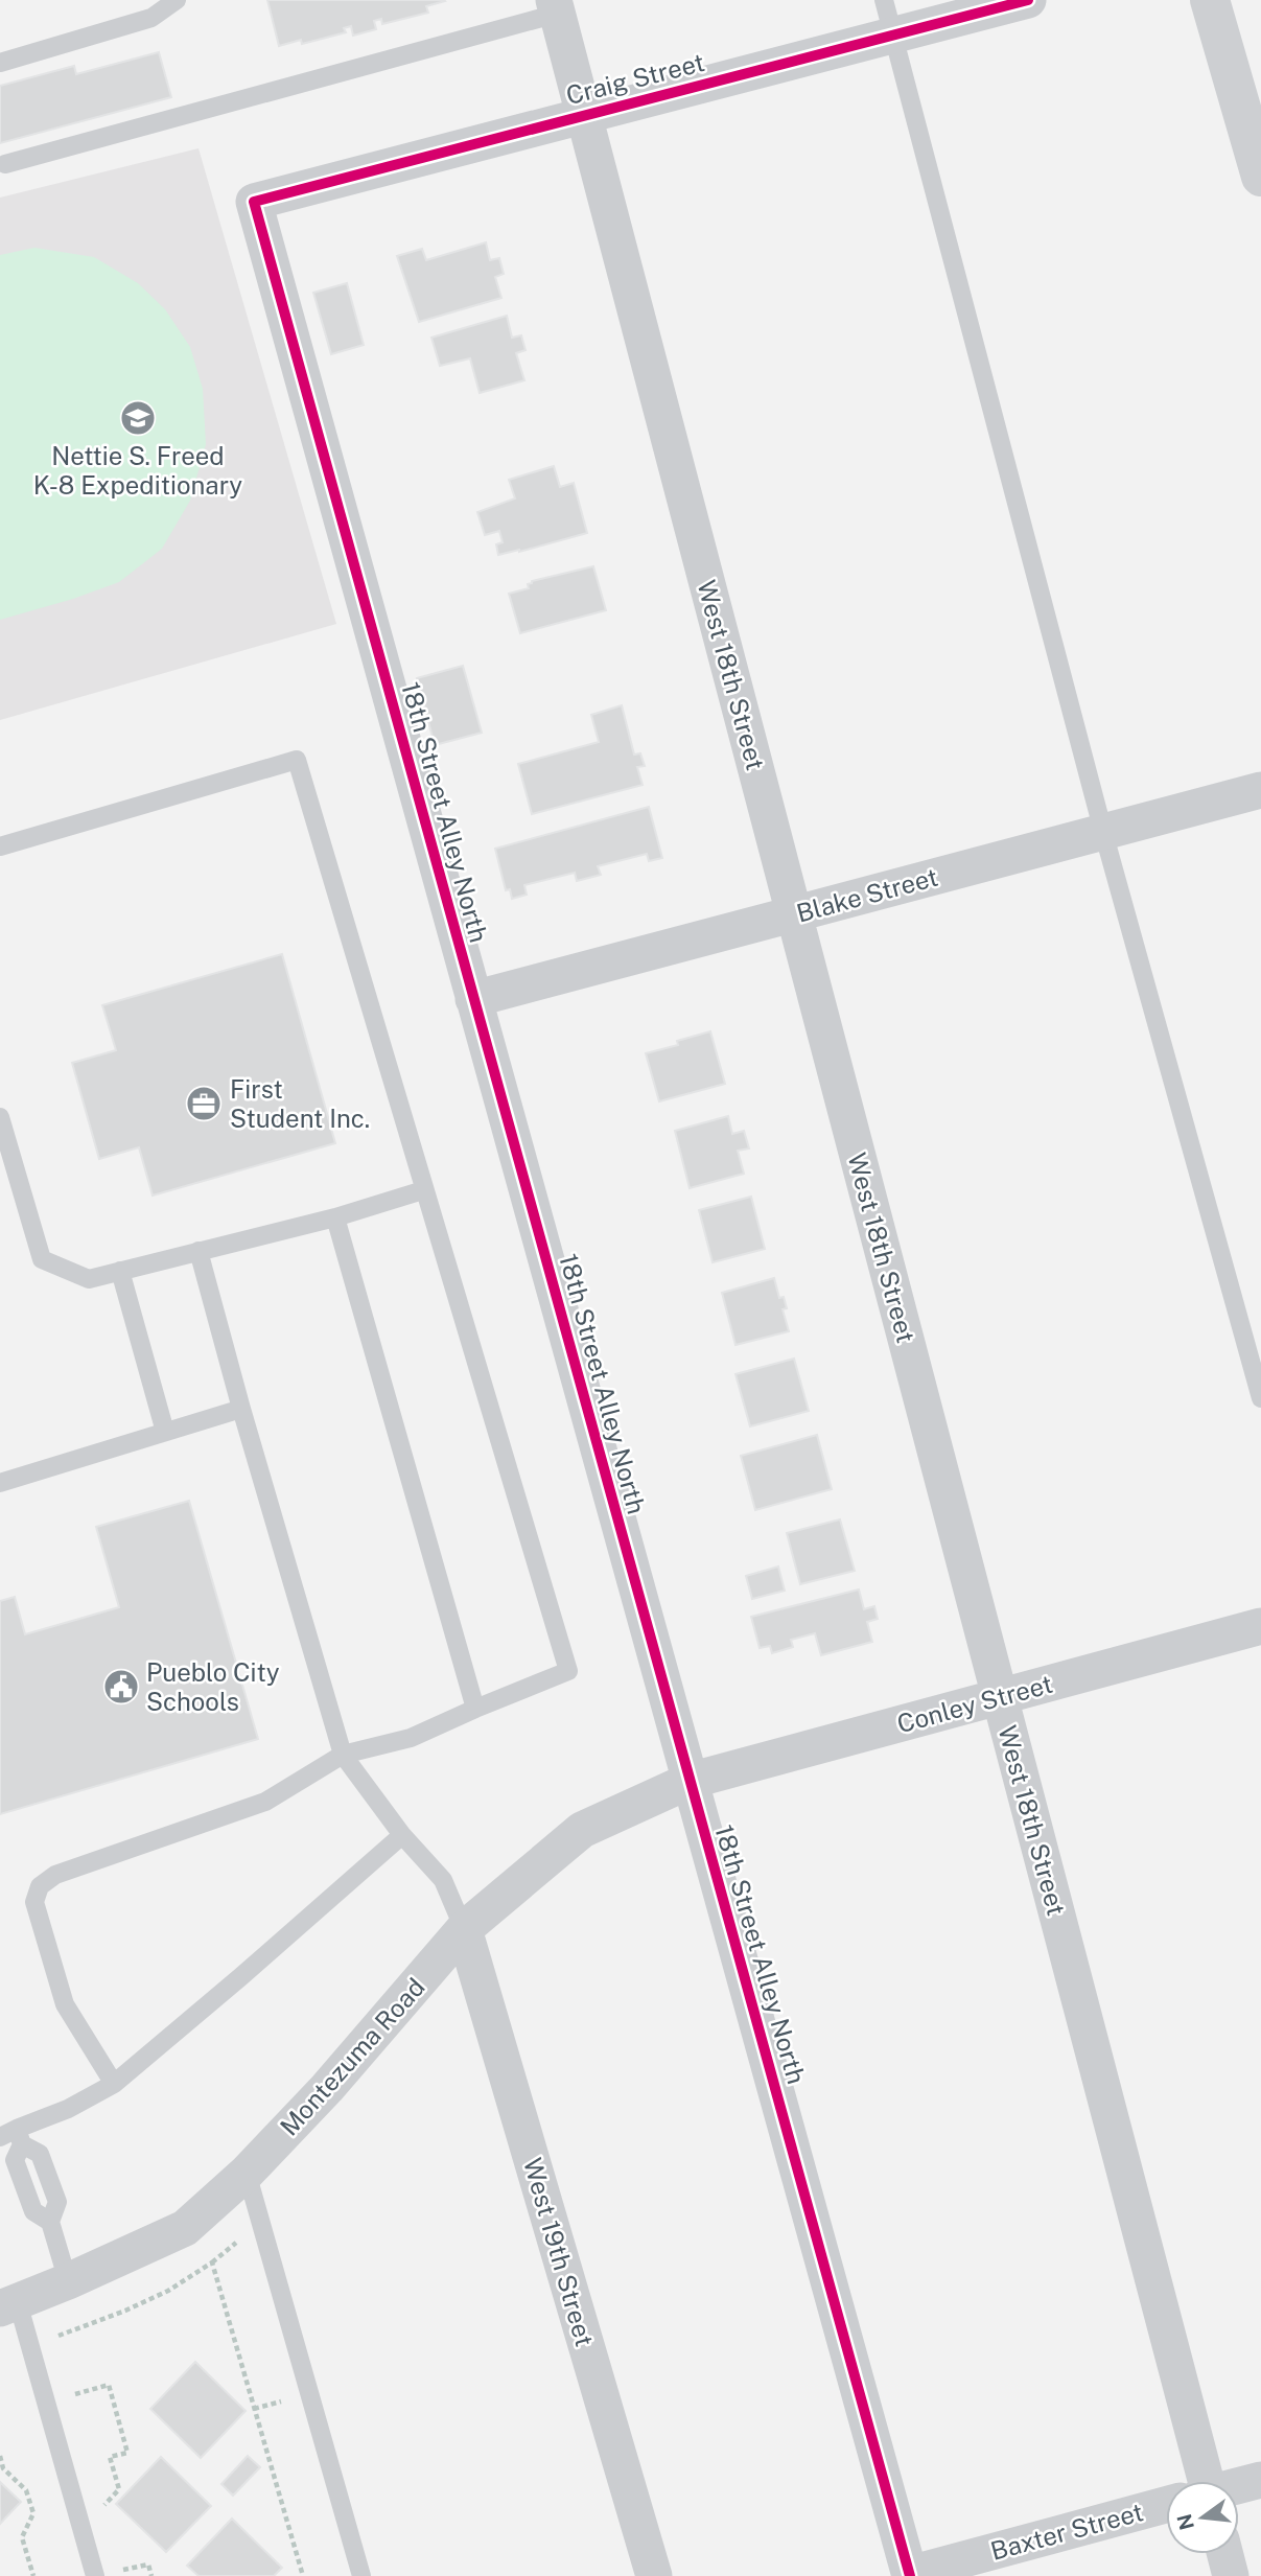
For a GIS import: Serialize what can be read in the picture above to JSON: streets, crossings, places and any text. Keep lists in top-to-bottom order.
{
  "streets": {
    "street": [
      "Craig Street",
      "West 18th Street",
      "18th Street Alley North",
      "Blake Street",
      "Conley Street",
      "Montezuma Road",
      "West 19th Street",
      "Baxter Street"
    ]
  },
  "crossings": [
    ["Craig Street", "West 18th Street"],
    ["Craig Street", "18th Street Alley North"],
    ["West 18th Street", "Blake Street"],
    ["West 18th Street", "Conley Street"],
    ["18th Street Alley North", "Blake Street"],
    ["18th Street Alley North", "Conley Street"],
    ["18th Street Alley North", "Montezuma Road"],
    ["18th Street Alley North", "Baxter Street"],
    ["Conley Street", "Montezuma Road"],
    ["Montezuma Road", "West 19th Street"]
  ],
  "places": {
    "school or university": ["Nettie S. Freed K-8 Expeditionary"],
    "office": ["First Student Inc."],
    "public building": ["Pueblo City Schools"]
  },
  "north": "left"
}
